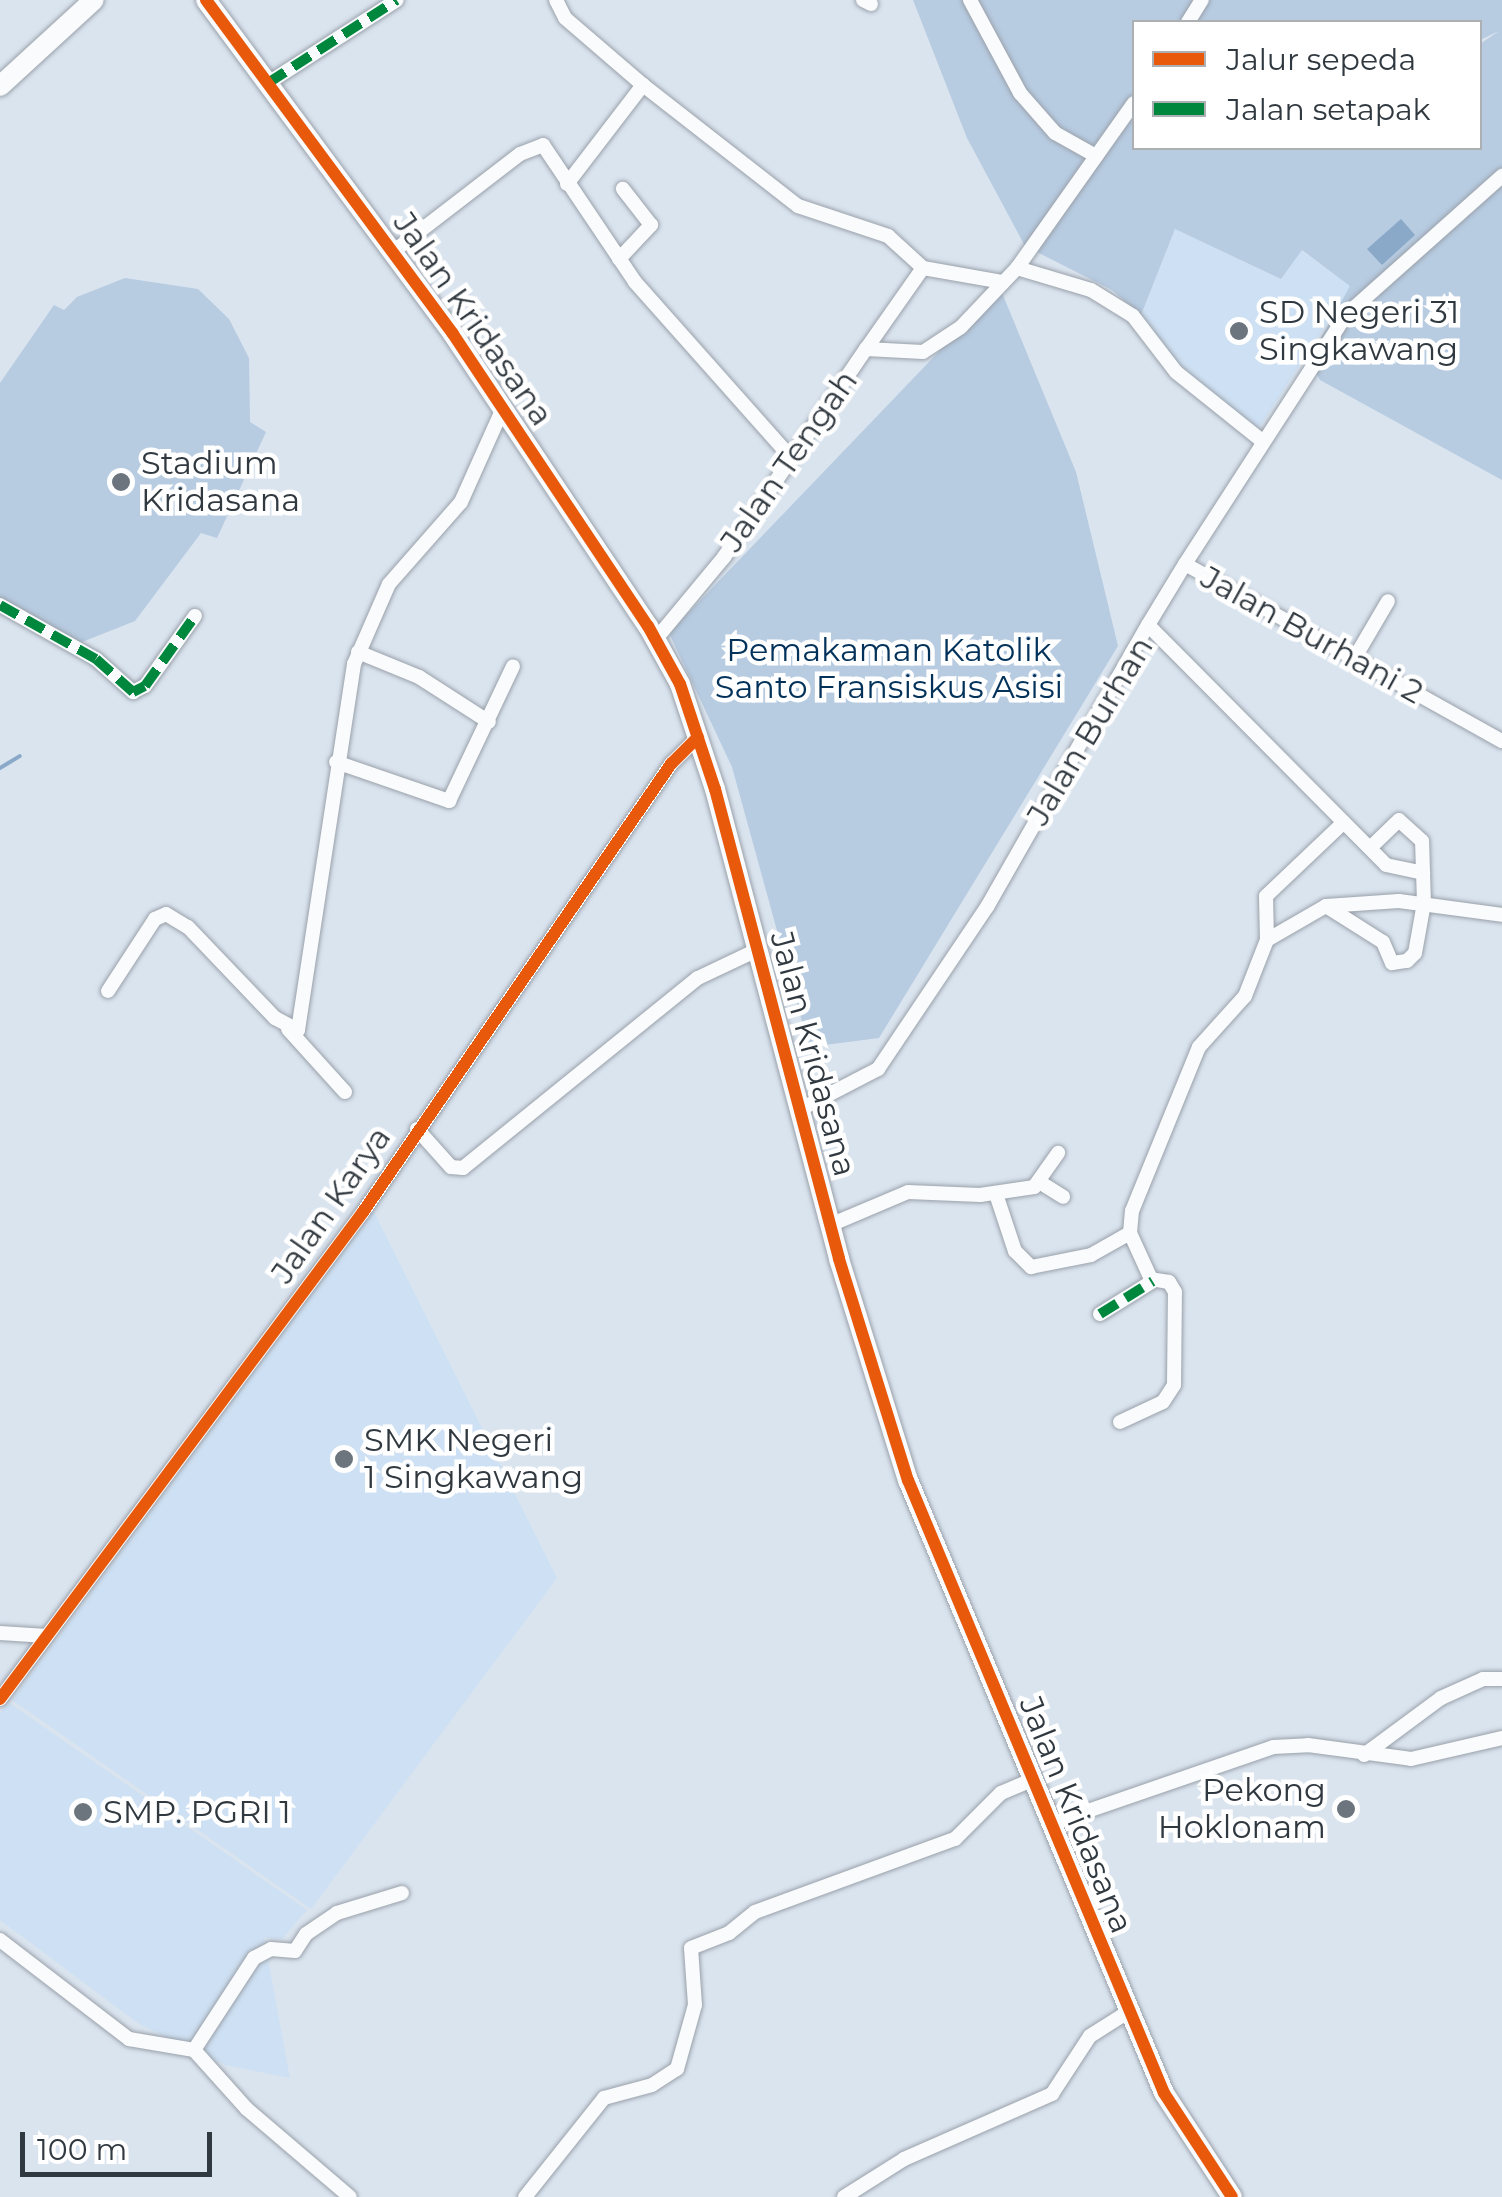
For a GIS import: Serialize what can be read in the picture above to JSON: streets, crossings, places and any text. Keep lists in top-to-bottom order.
{
  "streets": {
    "street": [
      "Jalan Kridasana",
      "Jalan Tengah",
      "Jalan Burhani 2",
      "Jalan Burhan",
      "Jalan Karya"
    ]
  },
  "crossings": [
    ["Jalan Kridasana", "Jalan Tengah"],
    ["Jalan Kridasana", "Jalan Burhan"],
    ["Jalan Kridasana", "Jalan Karya"],
    ["Jalan Burhani 2", "Jalan Burhan"]
  ],
  "parks": ["Pemakaman Katolik Santo Fransiskus Asisi"],
  "places": [
    "SD Negeri 31 Singkawang",
    "Stadium Kridasana",
    "SMK Negeri 1 Singkawang",
    "Pekong Hoklonam",
    "SMP. PGRI 1"
  ],
  "legend": ["Jalur sepeda", "Jalan setapak"],
  "scale_bar": "100 m"
}
